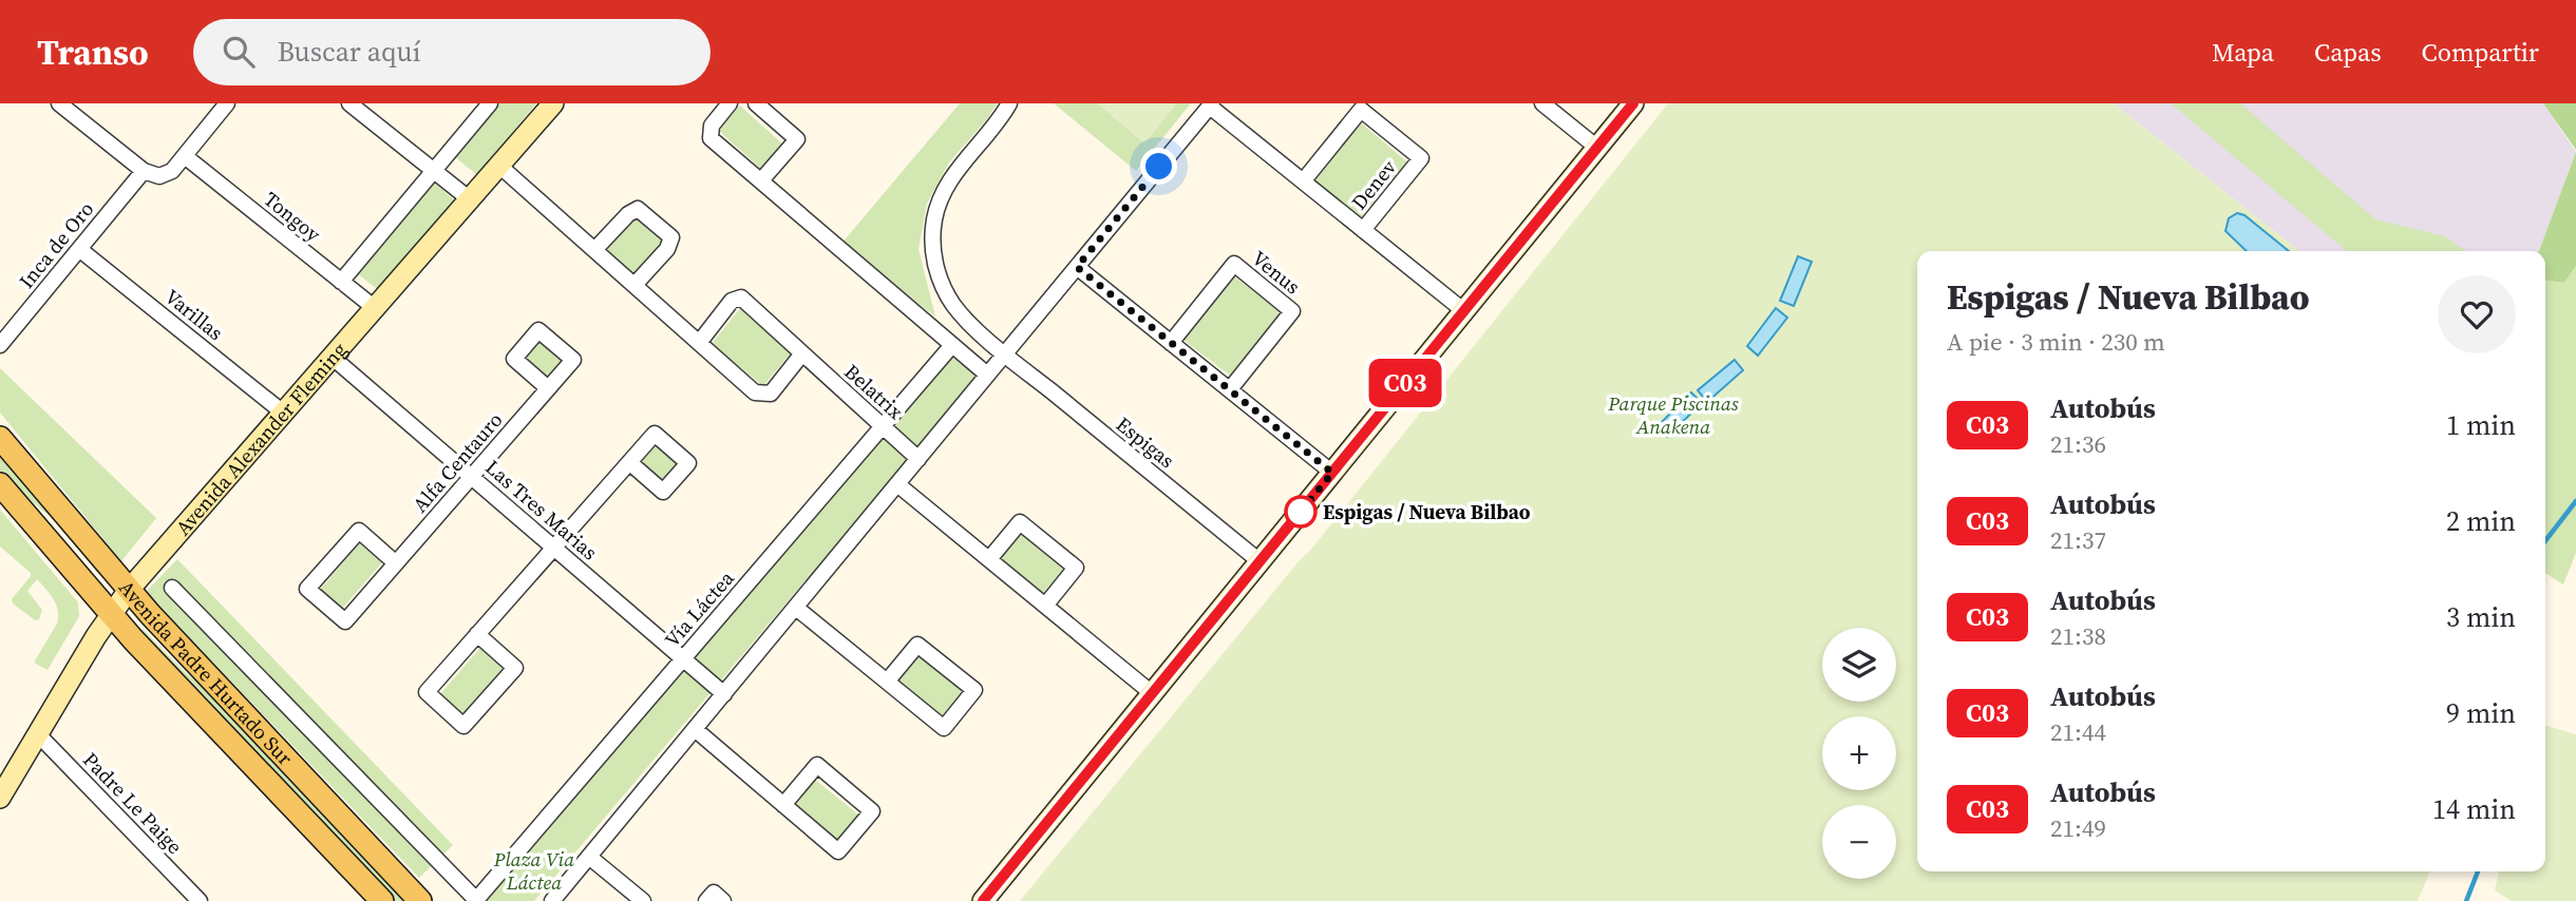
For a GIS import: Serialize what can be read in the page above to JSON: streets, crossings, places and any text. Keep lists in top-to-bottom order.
{
  "streets": {
    "main road": ["Avenida Padre Hurtado Sur"],
    "street": [
      "Denev",
      "Tongoy",
      "Inca de Oro",
      "Venus",
      "Varillas",
      "Belatrix",
      "Avenida Alexander Fleming",
      "Espigas",
      "Alfa Centauro",
      "Las Tres Marias",
      "Vía Láctea",
      "Padre Le Paige"
    ]
  },
  "crossings": [
    ["Tongoy", "Avenida Alexander Fleming"],
    ["Inca de Oro", "Varillas"],
    ["Varillas", "Avenida Alexander Fleming"],
    ["Belatrix", "Vía Láctea"],
    ["Avenida Alexander Fleming", "Las Tres Marias"],
    ["Avenida Alexander Fleming", "Avenida Padre Hurtado Sur"],
    ["Avenida Alexander Fleming", "Padre Le Paige"],
    ["Alfa Centauro", "Las Tres Marias"],
    ["Las Tres Marias", "Vía Láctea"],
    ["Vía Láctea", "Avenida Padre Hurtado Sur"]
  ],
  "parks": ["Parque Piscinas Anakena", "Plaza Via Láctea"],
  "places": ["Espigas / Nueva Bilbao"],
  "lines": ["bus line C03"],
  "page": {
    "header": "Transo",
    "search": "Buscar aquí",
    "nav": ["Mapa", "Capas", "Compartir"],
    "on_map": "C03",
    "heading": ["Espigas / Nueva Bilbao", "A pie · 3 min · 230 m"],
    "list": [
      {
        "mark": "C03",
        "name": "Autobús",
        "note": "21:36",
        "value": "1 min"
      },
      {
        "mark": "C03",
        "name": "Autobús",
        "note": "21:37",
        "value": "2 min"
      },
      {
        "mark": "C03",
        "name": "Autobús",
        "note": "21:38",
        "value": "3 min"
      },
      {
        "mark": "C03",
        "name": "Autobús",
        "note": "21:44",
        "value": "9 min"
      },
      {
        "mark": "C03",
        "name": "Autobús",
        "note": "21:49",
        "value": "14 min"
      }
    ],
    "map_buttons": ["+", "−"]
  }
}
